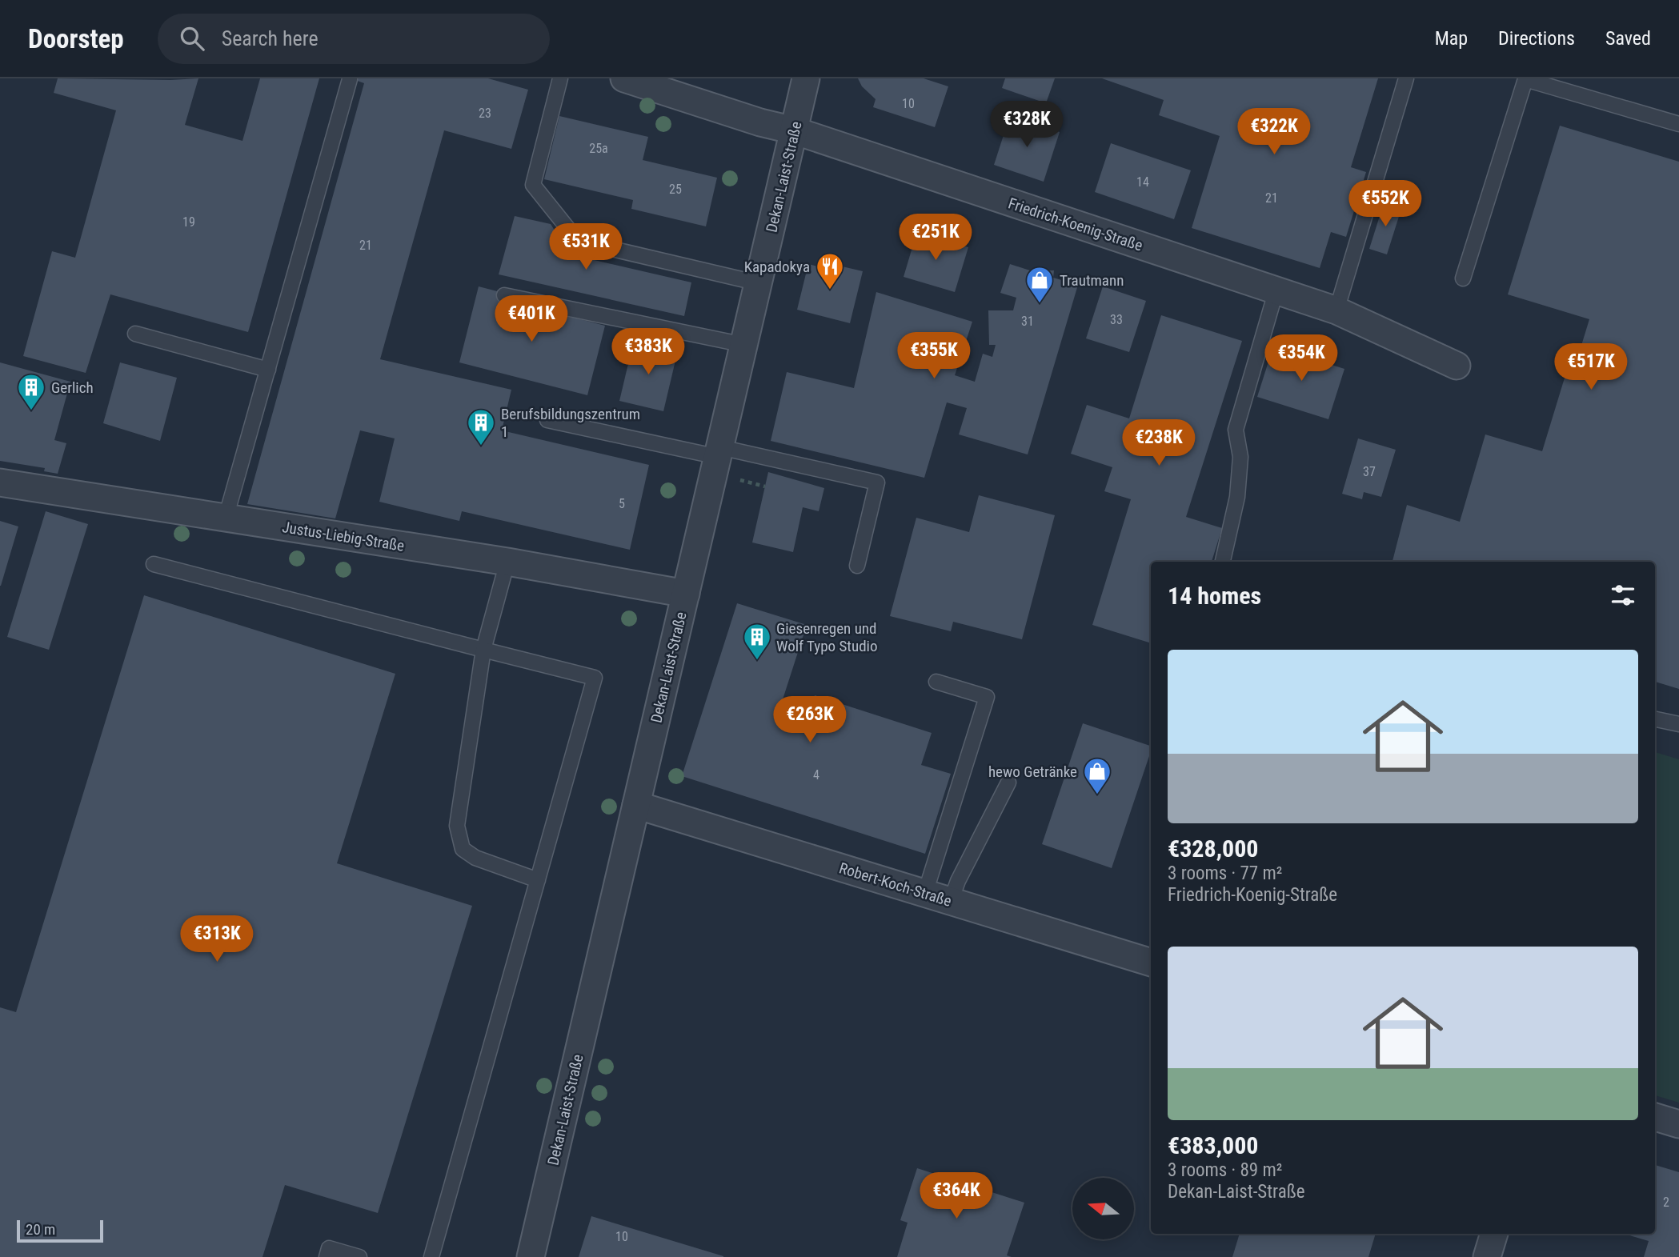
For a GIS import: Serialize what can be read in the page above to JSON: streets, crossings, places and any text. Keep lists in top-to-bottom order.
{
  "streets": {
    "street": [
      "Dekan-Laist-Straße",
      "Friedrich-Koenig-Straße",
      "Justus-Liebig-Straße",
      "Robert-Koch-Straße"
    ]
  },
  "crossings": [
    ["Dekan-Laist-Straße", "Friedrich-Koenig-Straße"],
    ["Dekan-Laist-Straße", "Justus-Liebig-Straße"],
    ["Dekan-Laist-Straße", "Robert-Koch-Straße"]
  ],
  "places": {
    "restaurant": ["Kapadokya"],
    "shop": ["Trautmann", "hewo Getränke"],
    "building": ["Gerlich", "Berufsbildungszentrum 1", "Giesenregen und Wolf Typo Studio"]
  },
  "house_numbers": [
    "10",
    "23",
    "25a",
    "14",
    "25",
    "21",
    "19",
    "21",
    "33",
    "31",
    "37",
    "5",
    "4",
    "2",
    "10"
  ],
  "scale_bar": "20 m",
  "north": "left",
  "page": {
    "header": "Doorstep",
    "search": "Search here",
    "nav": ["Map", "Directions", "Saved"],
    "price": [
      "€328K",
      "€322K",
      "€552K",
      "€251K",
      "€531K",
      "€401K",
      "€383K",
      "€355K",
      "€354K",
      "€517K",
      "€238K",
      "€263K",
      "€313K",
      "€364K"
    ],
    "heading": "14 homes",
    "list": [
      {
        "name": "€328,000",
        "note": "3 rooms · 77 m² · Friedrich-Koenig-Straße"
      },
      {
        "name": "€383,000",
        "note": "3 rooms · 89 m² · Dekan-Laist-Straße"
      }
    ],
    "scale": "20 m"
  }
}
